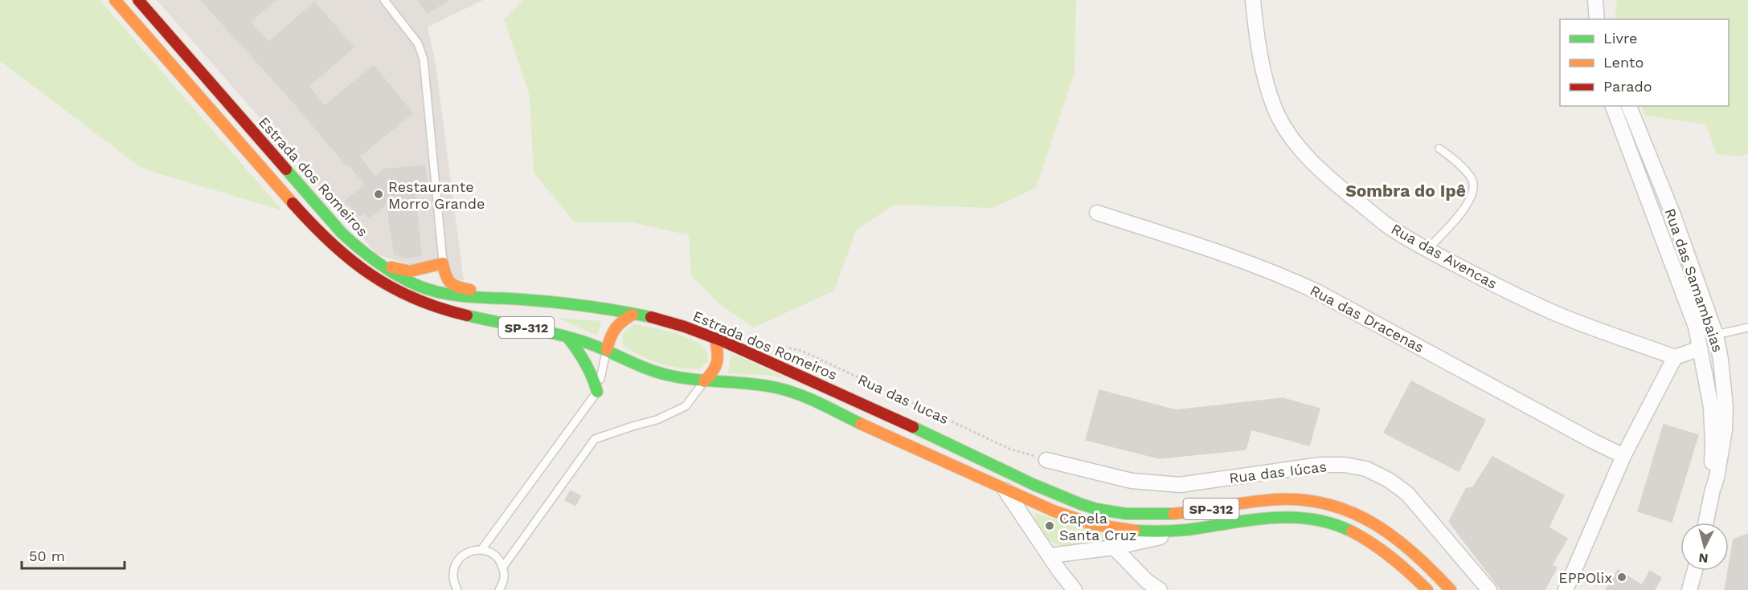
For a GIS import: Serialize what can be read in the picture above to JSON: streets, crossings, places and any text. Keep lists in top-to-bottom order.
{
  "streets": {
    "main road": ["Estrada dos Romeiros", "SP-312"],
    "street": [
      "Rua das Avencas",
      "Rua das Samambaias",
      "Rua das Dracenas",
      "Rua das Iúcas"
    ],
    "path": ["Rua das Iucas"]
  },
  "crossings": [
    ["Rua das Iucas", "Rua das Iúcas"]
  ],
  "districts": ["Sombra do Ipê"],
  "places": ["Restaurante Morro Grande", "Capela Santa Cruz", "EPPOlix"],
  "legend": ["Livre", "Lento", "Parado"],
  "scale_bar": "50 m",
  "north": "bottom"
}
